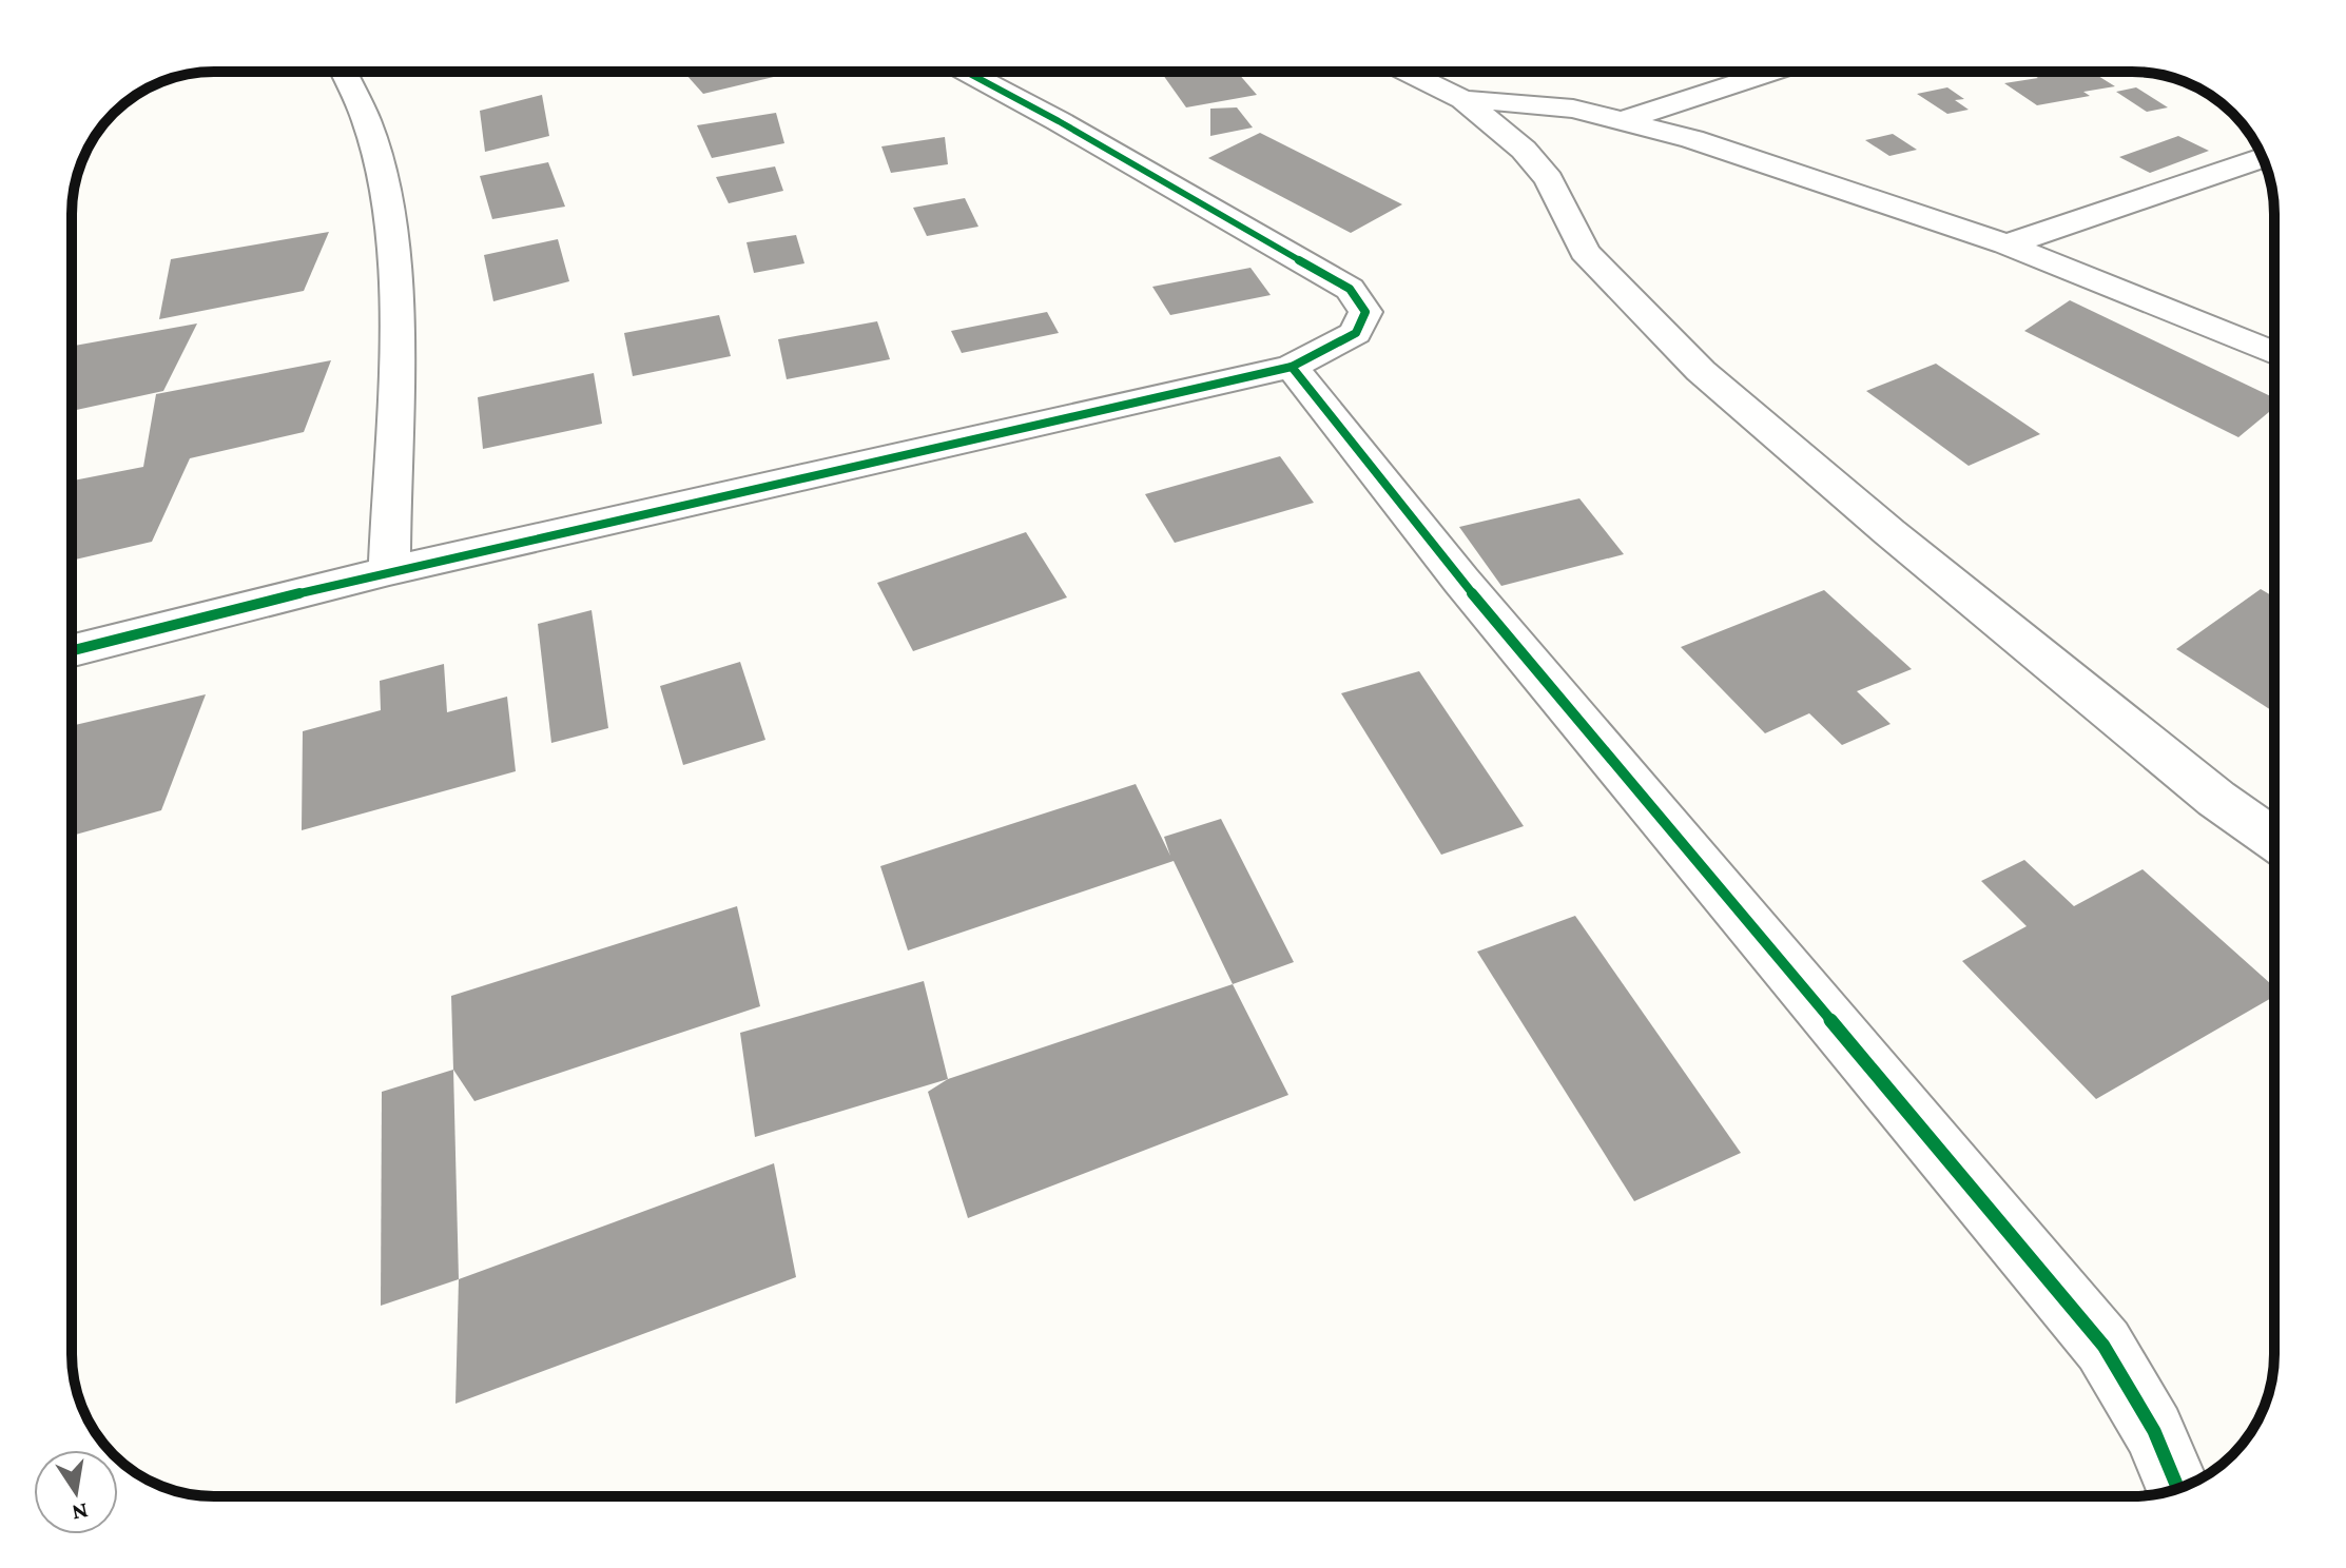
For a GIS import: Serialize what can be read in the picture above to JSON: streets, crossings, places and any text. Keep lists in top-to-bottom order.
{
  "north": "bottom"
}
